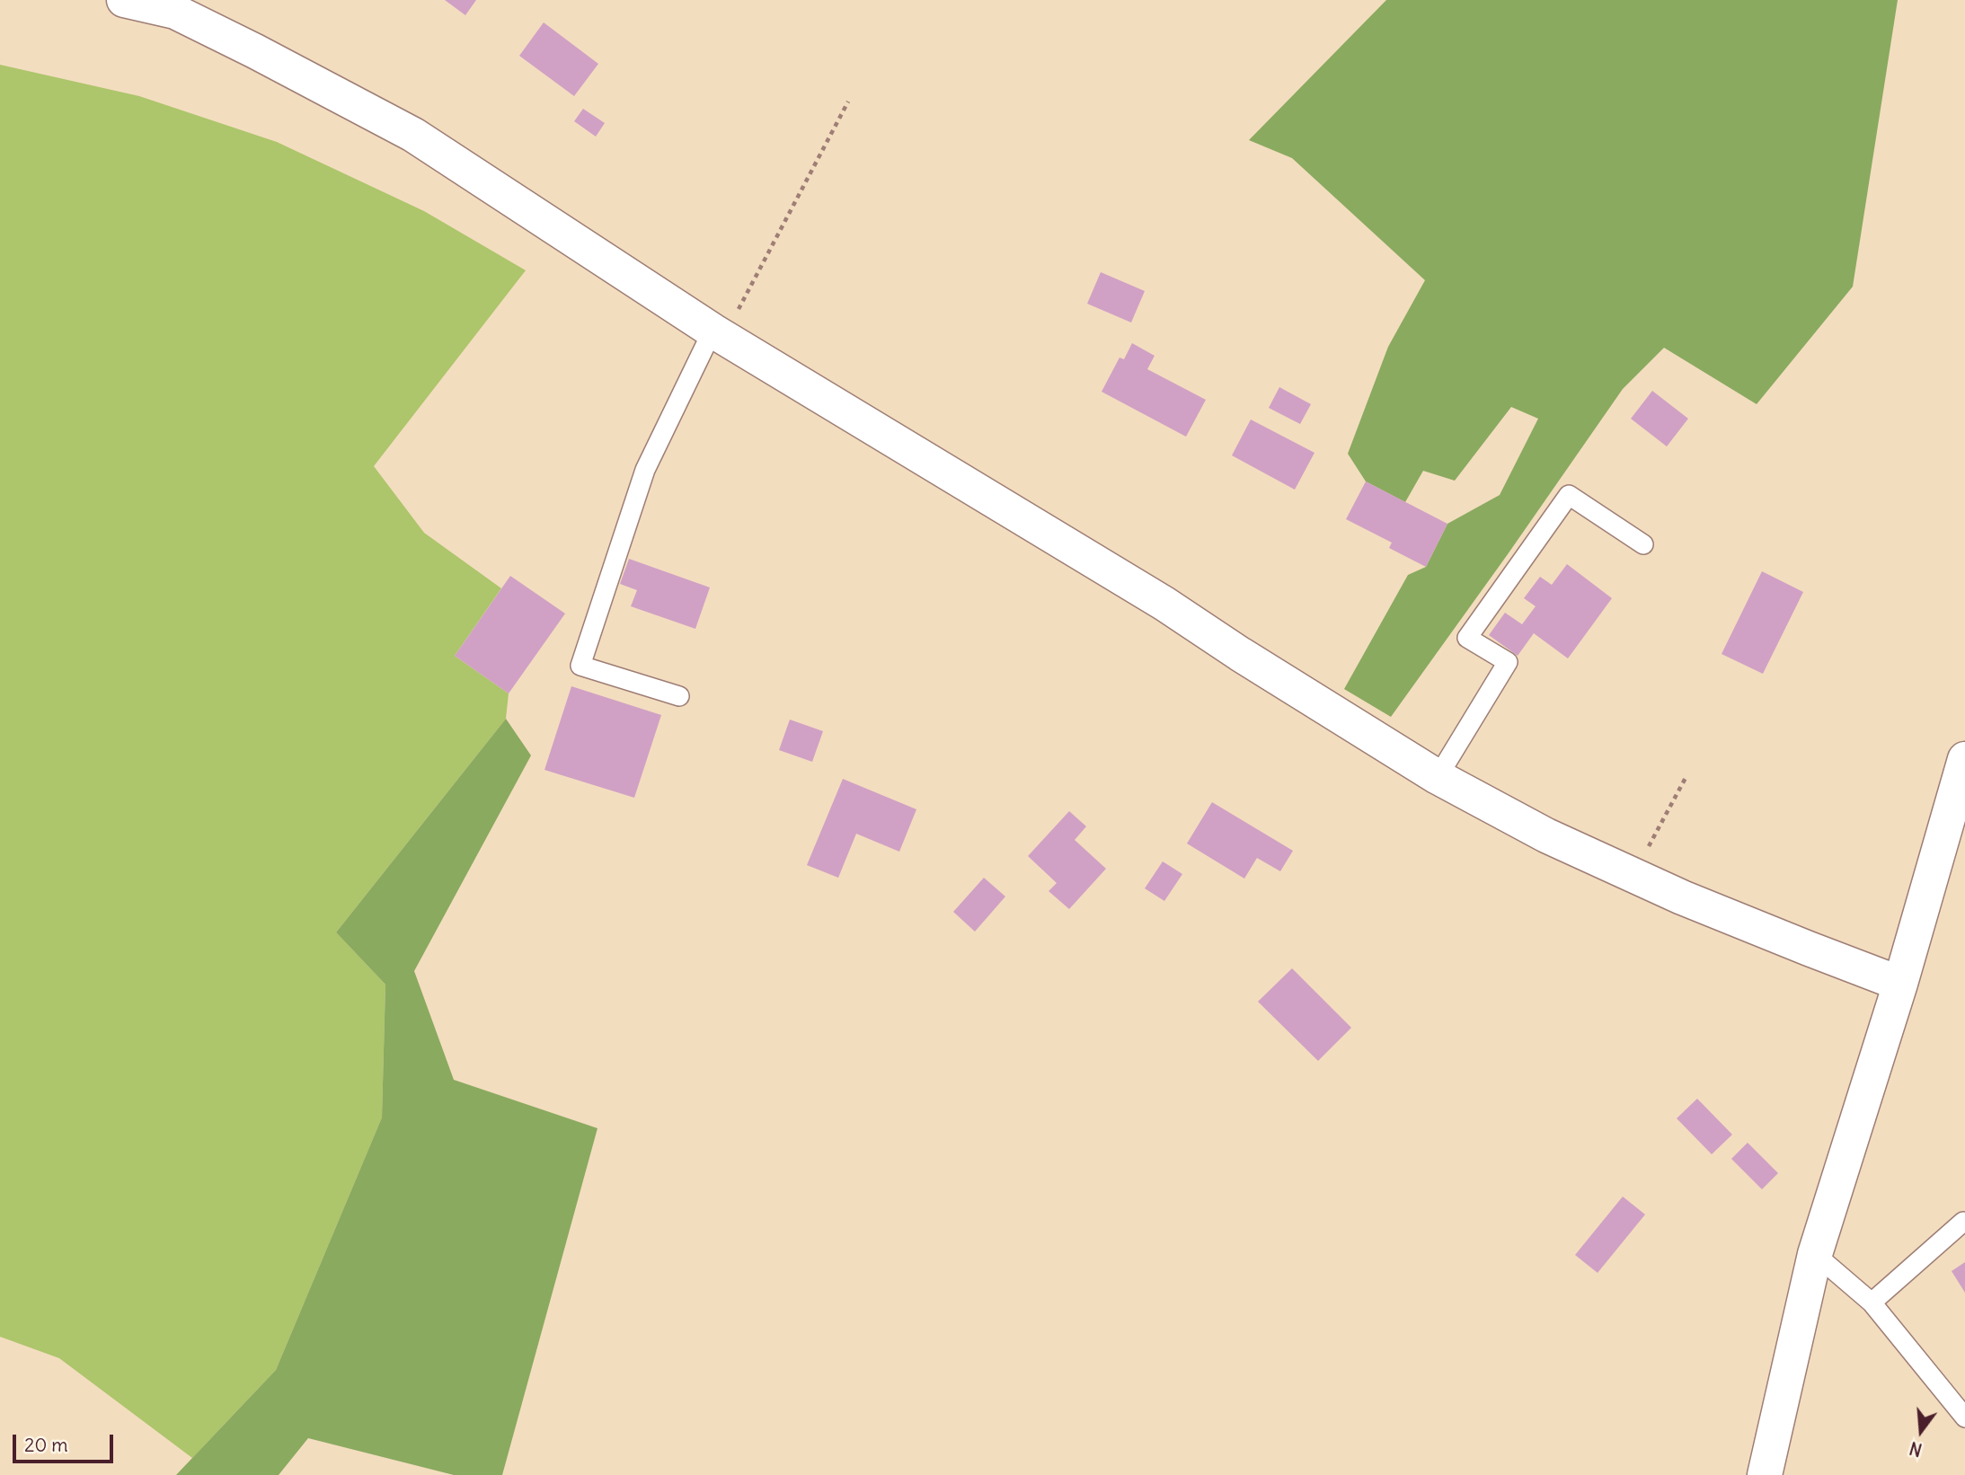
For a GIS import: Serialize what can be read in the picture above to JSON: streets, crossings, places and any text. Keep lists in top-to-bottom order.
{
  "scale_bar": "20 m",
  "north": "bottom"
}
